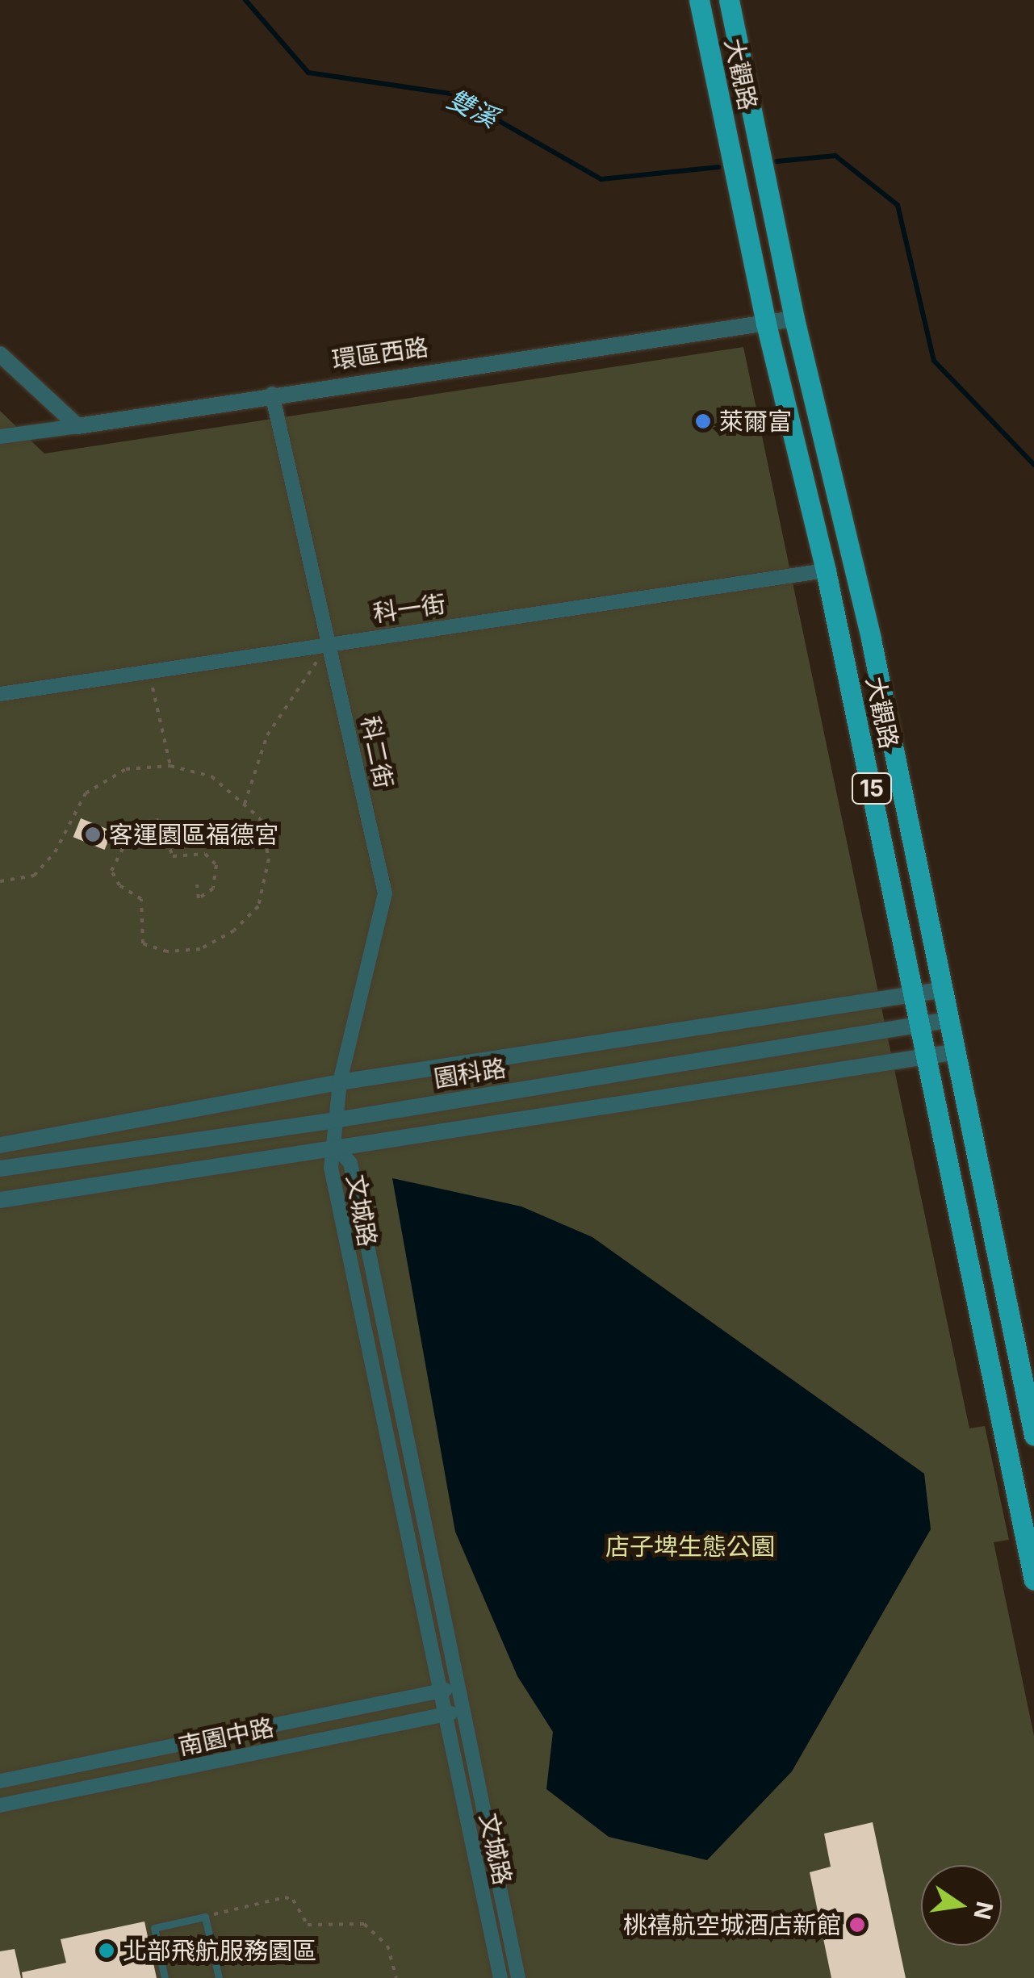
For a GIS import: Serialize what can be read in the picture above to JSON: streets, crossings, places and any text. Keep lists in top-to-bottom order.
{
  "streets": {
    "main road": ["大觀路", "15"],
    "street": [
      "環區西路",
      "科一街",
      "科二街",
      "園科路",
      "文城路",
      "南園中路"
    ]
  },
  "crossings": [
    ["大觀路", "環區西路"],
    ["大觀路", "科一街"],
    ["大觀路", "園科路"],
    ["環區西路", "科二街"],
    ["科一街", "科二街"],
    ["科二街", "園科路"],
    ["科二街", "文城路"],
    ["文城路", "南園中路"]
  ],
  "water": ["雙溪"],
  "parks": ["店子埤生態公園"],
  "places": [
    "萊爾富",
    "客運園區福德宮",
    "桃禧航空城酒店新館",
    "北部飛航服務園區"
  ],
  "north": "right"
}
